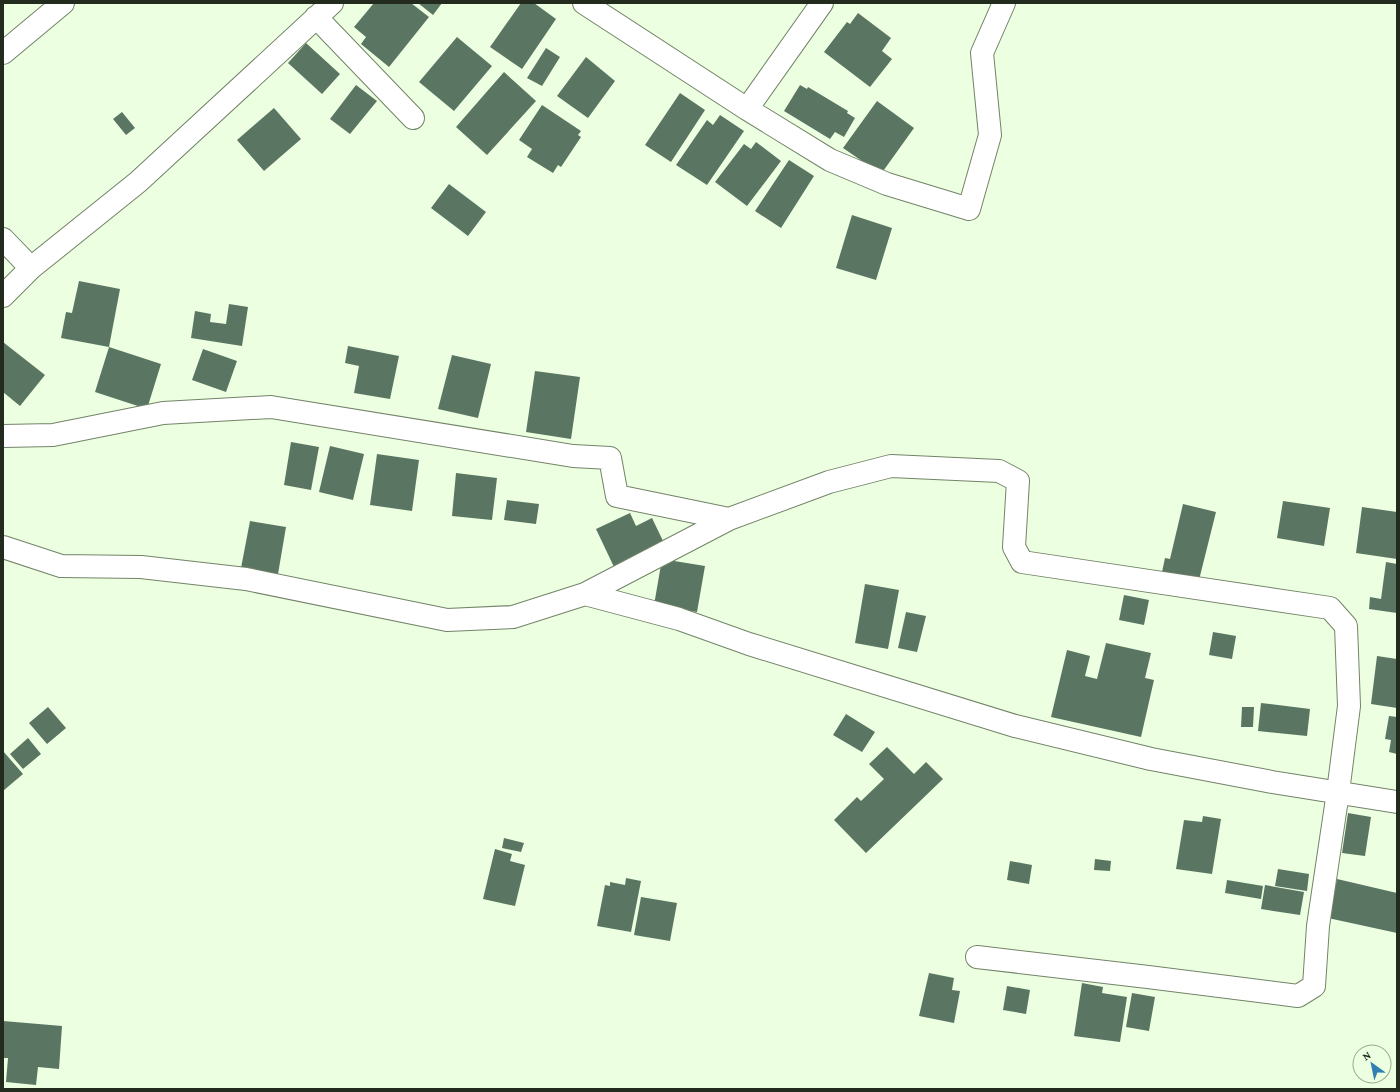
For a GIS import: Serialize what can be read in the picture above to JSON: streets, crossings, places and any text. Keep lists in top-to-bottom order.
{
  "north": "top left"
}
